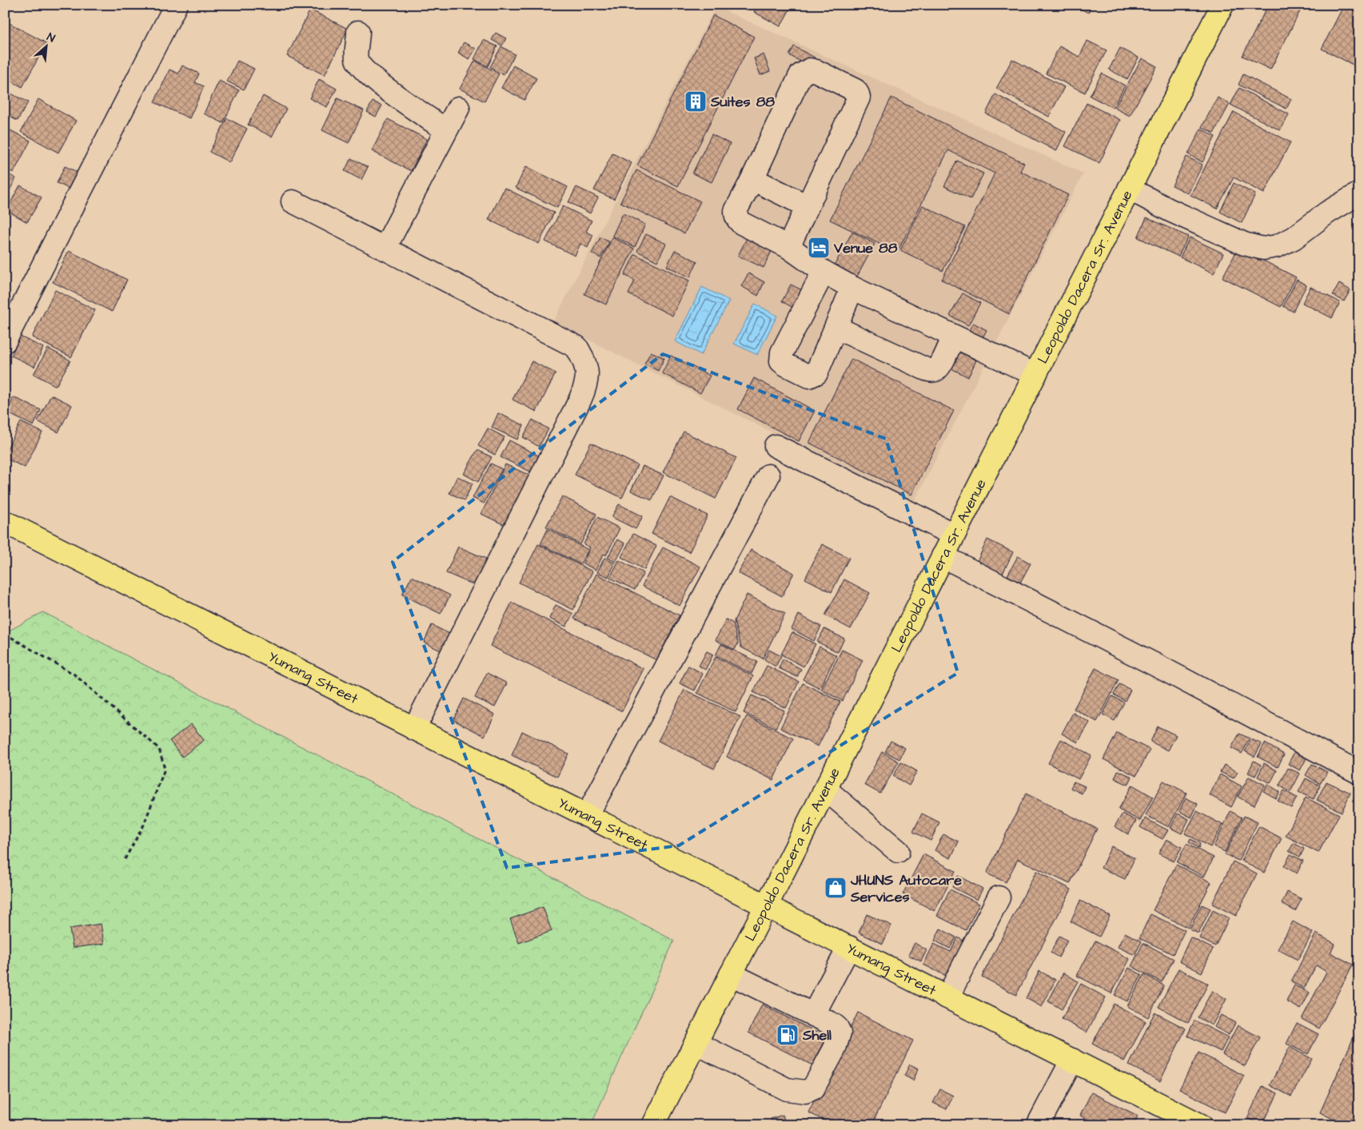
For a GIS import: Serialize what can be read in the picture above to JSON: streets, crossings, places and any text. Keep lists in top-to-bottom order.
{
  "streets": {
    "main road": ["Leopoldo Dacera Sr. Avenue", "Yumang Street"]
  },
  "crossings": [
    ["Leopoldo Dacera Sr. Avenue", "Yumang Street"]
  ],
  "places": {
    "building": ["Suites 88"],
    "hotel": ["Venue 88"],
    "shop": ["JHUNS Autocare Services"],
    "fuel station": ["Shell"]
  },
  "north": "top right"
}
